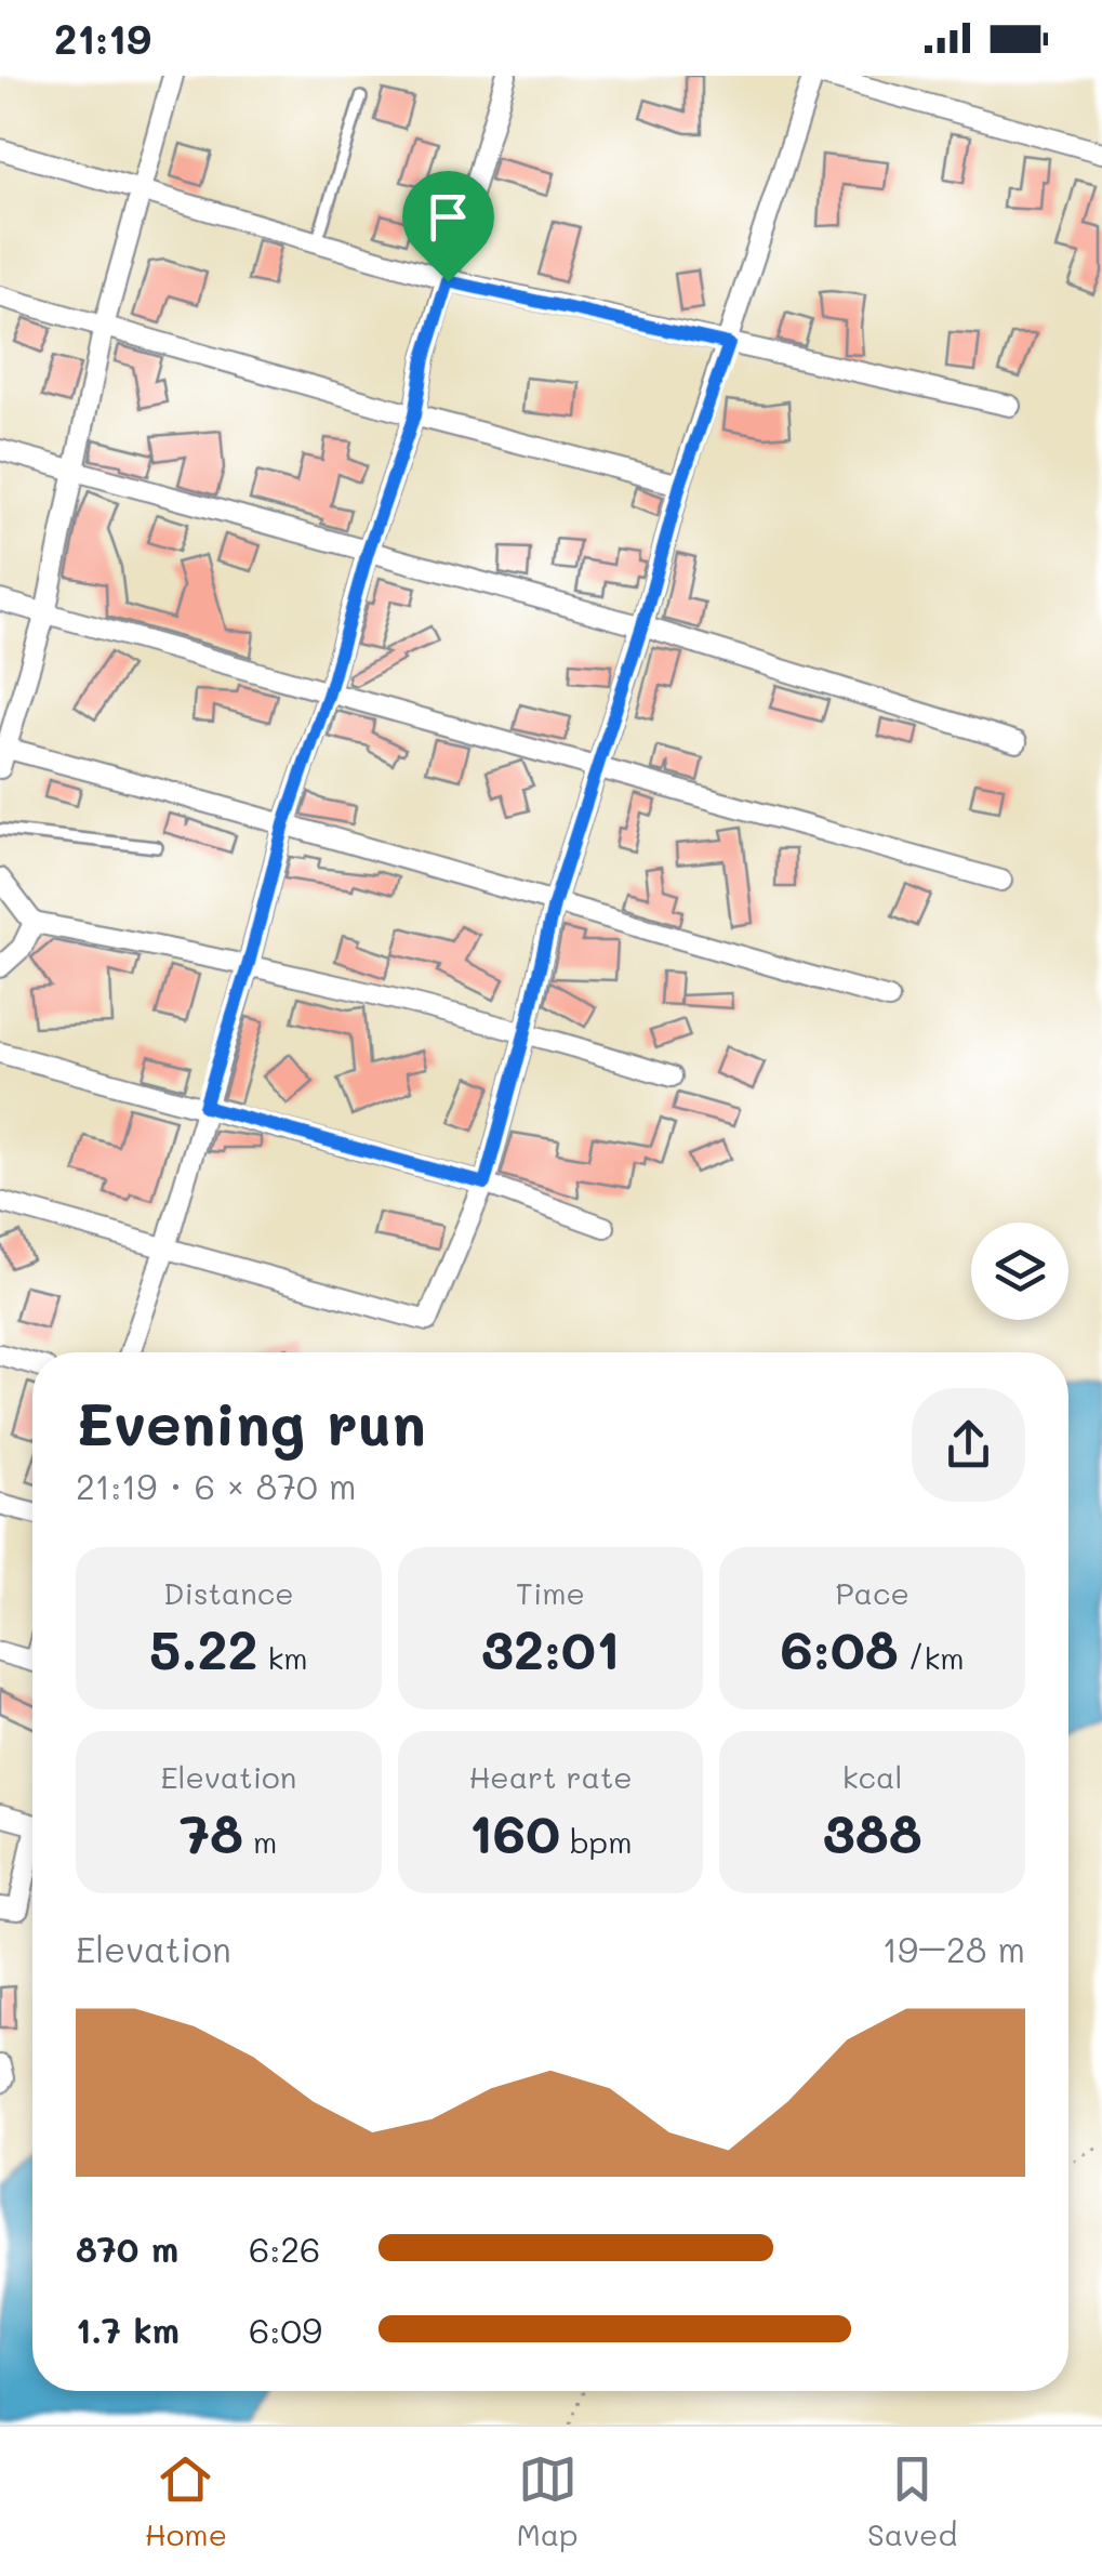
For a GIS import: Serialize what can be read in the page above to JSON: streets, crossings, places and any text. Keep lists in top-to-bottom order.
{
  "page": {
    "status": "21:19",
    "heading": ["Evening run", "21:19 · 6 × 870 m"],
    "stats": [
      ["Distance", "5.22 km"],
      ["Time", "32:01"],
      ["Pace", "6:08 /km"],
      ["Elevation", "78 m"],
      ["Heart rate", "160 bpm"],
      ["kcal", "388"]
    ],
    "chart": ["Elevation", "19–28 m"],
    "list": [
      {
        "name": "870 m",
        "note": "6:26"
      },
      {
        "name": "1.7 km",
        "note": "6:09"
      }
    ],
    "tabs": ["Home", "Map", "Saved"]
  }
}
